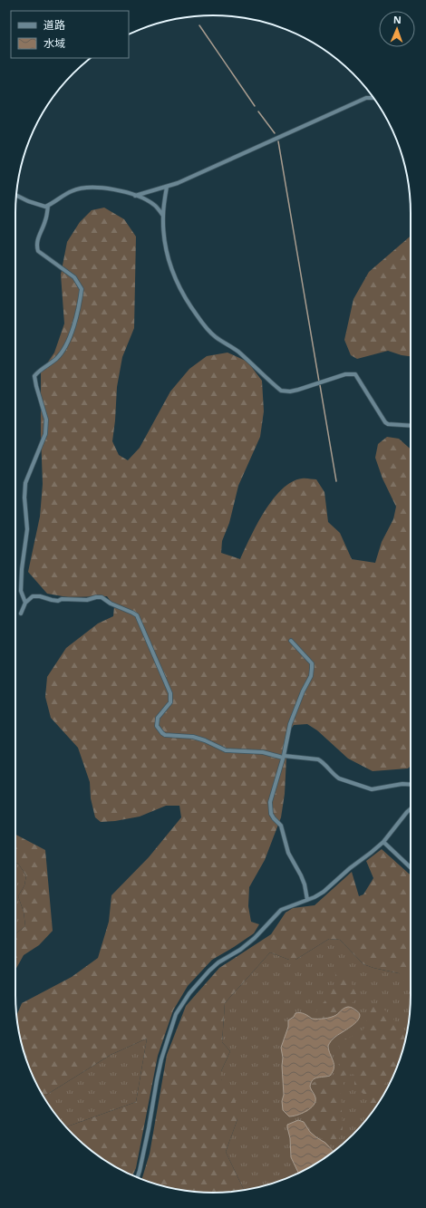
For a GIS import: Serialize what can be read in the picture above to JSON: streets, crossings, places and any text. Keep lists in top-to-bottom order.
{
  "legend": ["道路", "水域"],
  "north": "top"
}
